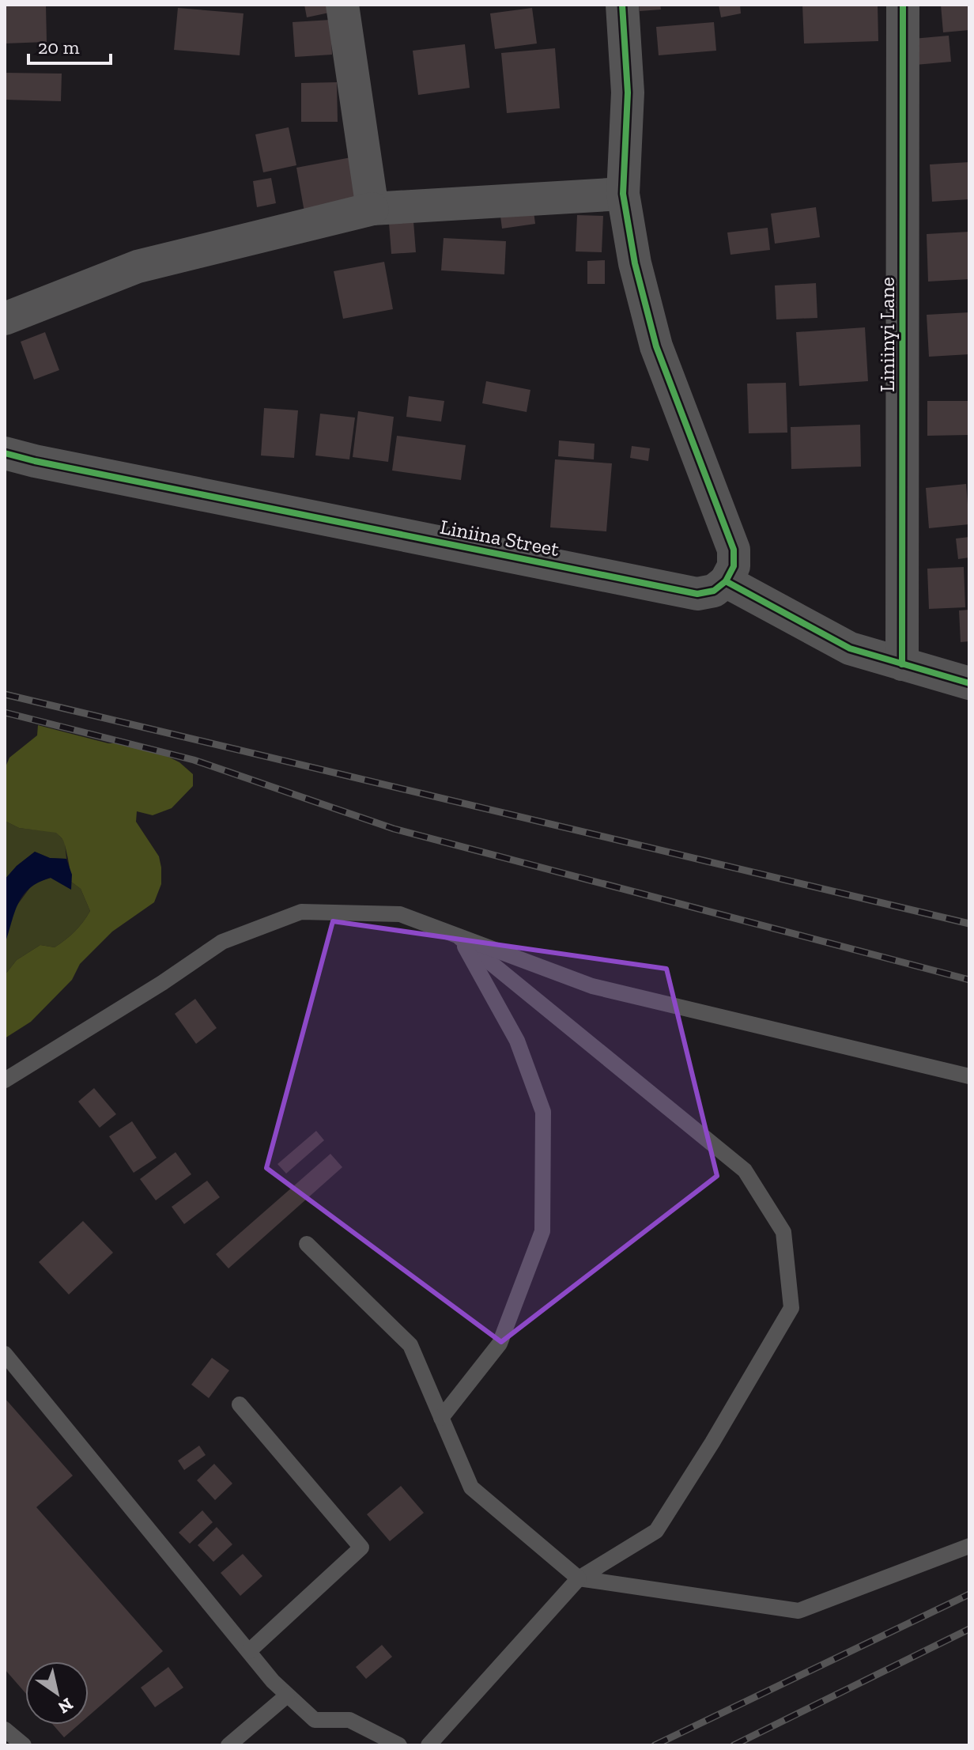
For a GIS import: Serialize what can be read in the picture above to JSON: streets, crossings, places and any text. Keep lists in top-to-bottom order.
{
  "streets": {
    "street": ["Liniinyi Lane", "Liniina Street"]
  },
  "scale_bar": "20 m",
  "north": "bottom right"
}
